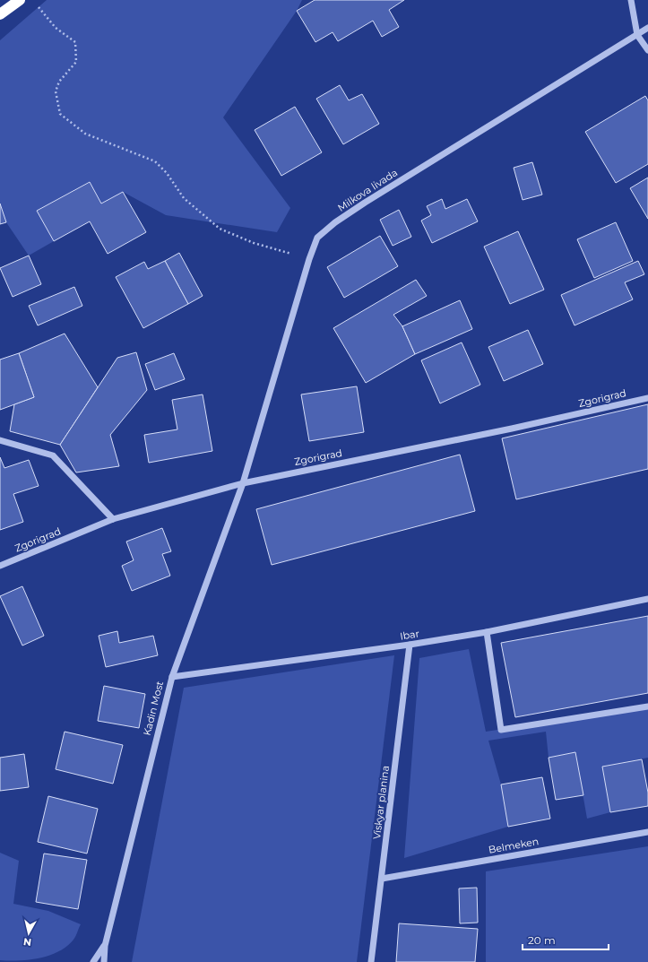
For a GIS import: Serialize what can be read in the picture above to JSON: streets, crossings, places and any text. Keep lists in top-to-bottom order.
{
  "streets": {
    "street": [
      "Milkova livada",
      "Zgorigrad",
      "Ibar",
      "Kadin Most",
      "Viskyar planina",
      "Belmeken"
    ]
  },
  "crossings": [
    ["Milkova livada", "Zgorigrad"],
    ["Milkova livada", "Kadin Most"],
    ["Zgorigrad", "Kadin Most"],
    ["Ibar", "Kadin Most"],
    ["Ibar", "Viskyar planina"],
    ["Viskyar planina", "Belmeken"]
  ],
  "scale_bar": "20 m",
  "north": "bottom"
}
